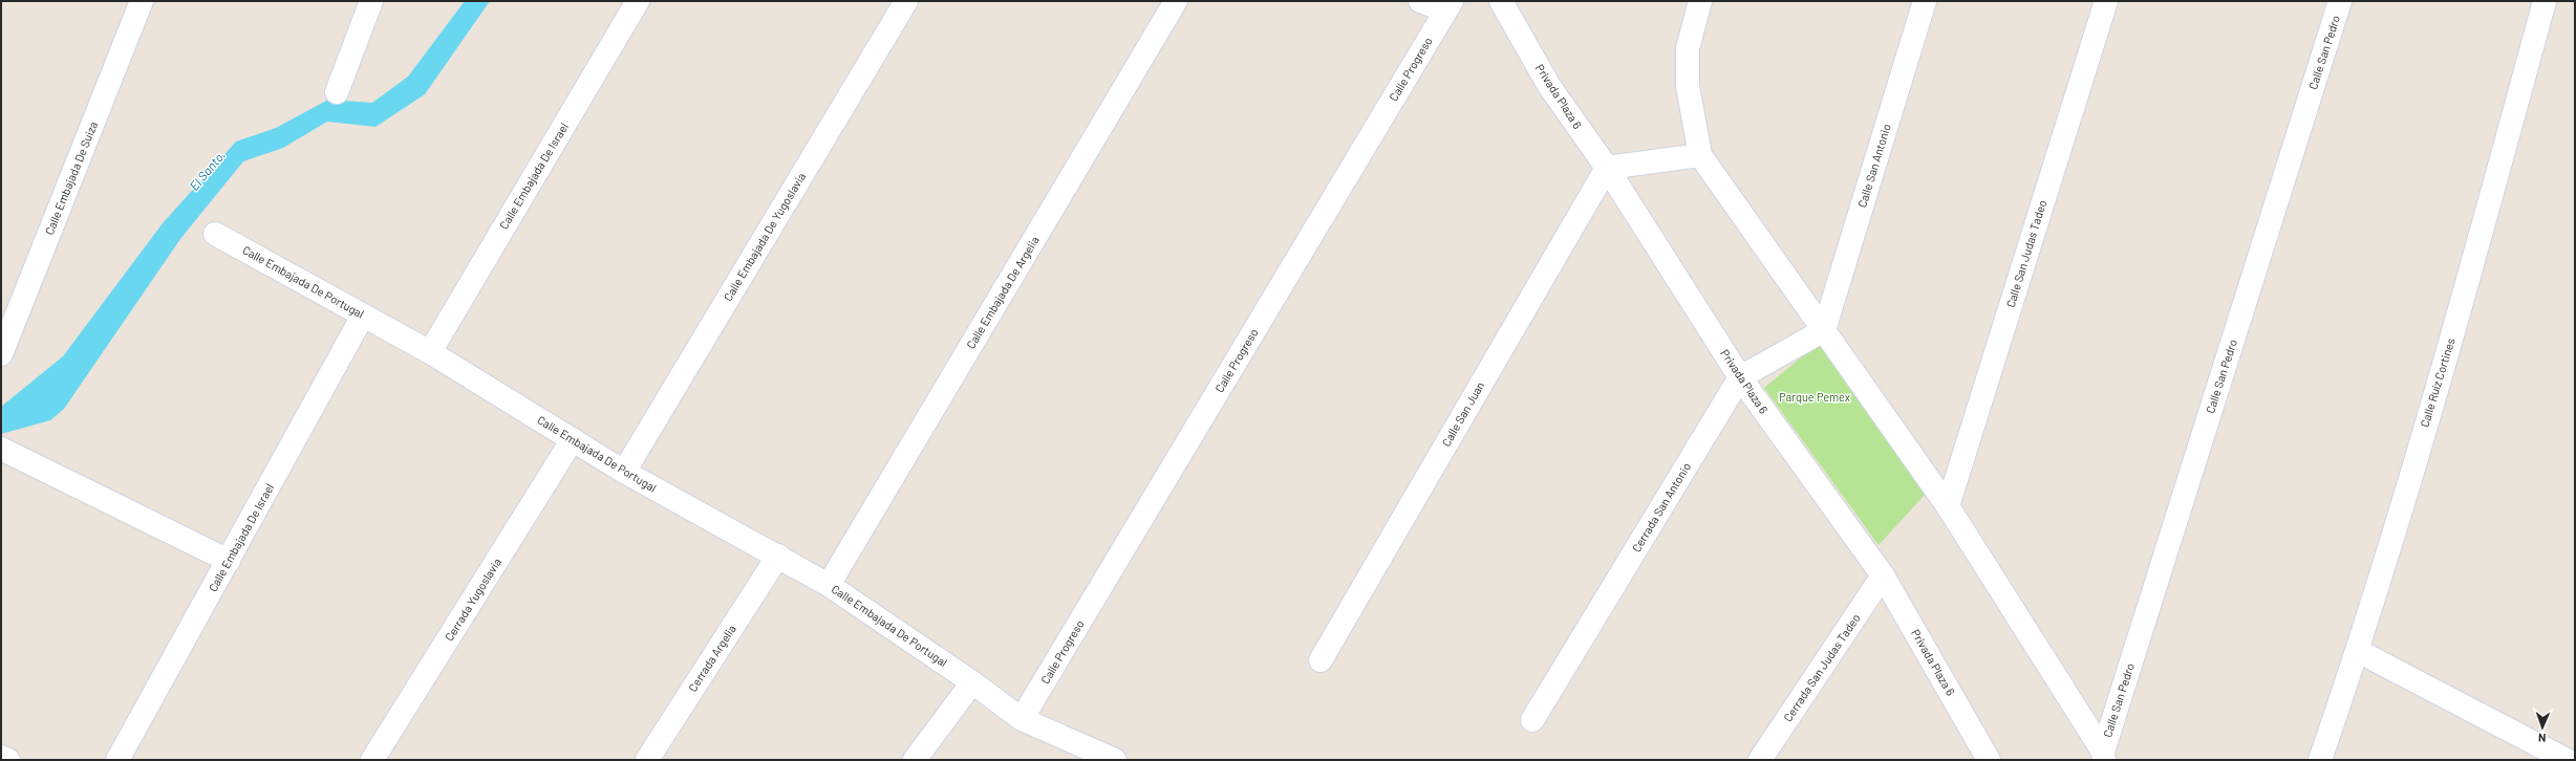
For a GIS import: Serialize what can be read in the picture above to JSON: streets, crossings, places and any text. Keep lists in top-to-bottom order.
{
  "streets": {
    "street": [
      "Calle San Pedro",
      "Calle Progreso",
      "Privada Plaza 6",
      "Calle San Antonio",
      "Calle Embajada De Israel",
      "Calle Embajada De Suiza",
      "Calle Embajada De Yugoslavia",
      "Calle San Judas Tadeo",
      "Calle Embajada De Portugal",
      "Calle Embajada De Argelia",
      "Calle Ruíz Cortines",
      "Calle San Juan",
      "Cerrada San Antonio",
      "Cerrada Yugoslavia",
      "Cerrada Argelia",
      "Cerrada San Judas Tadeo"
    ]
  },
  "crossings": [
    ["Calle Progreso", "Calle Embajada De Portugal"],
    ["Privada Plaza 6", "Calle San Juan"],
    ["Privada Plaza 6", "Cerrada San Antonio"],
    ["Privada Plaza 6", "Cerrada San Judas Tadeo"],
    ["Calle San Antonio", "Cerrada San Antonio"],
    ["Calle Embajada De Israel", "Calle Embajada De Portugal"],
    ["Calle Embajada De Yugoslavia", "Calle Embajada De Portugal"],
    ["Calle Embajada De Portugal", "Calle Embajada De Argelia"],
    ["Calle Embajada De Portugal", "Cerrada Yugoslavia"],
    ["Calle Embajada De Portugal", "Cerrada Argelia"]
  ],
  "water": ["El Santo."],
  "parks": ["Parque Pemex"],
  "north": "bottom"
}
